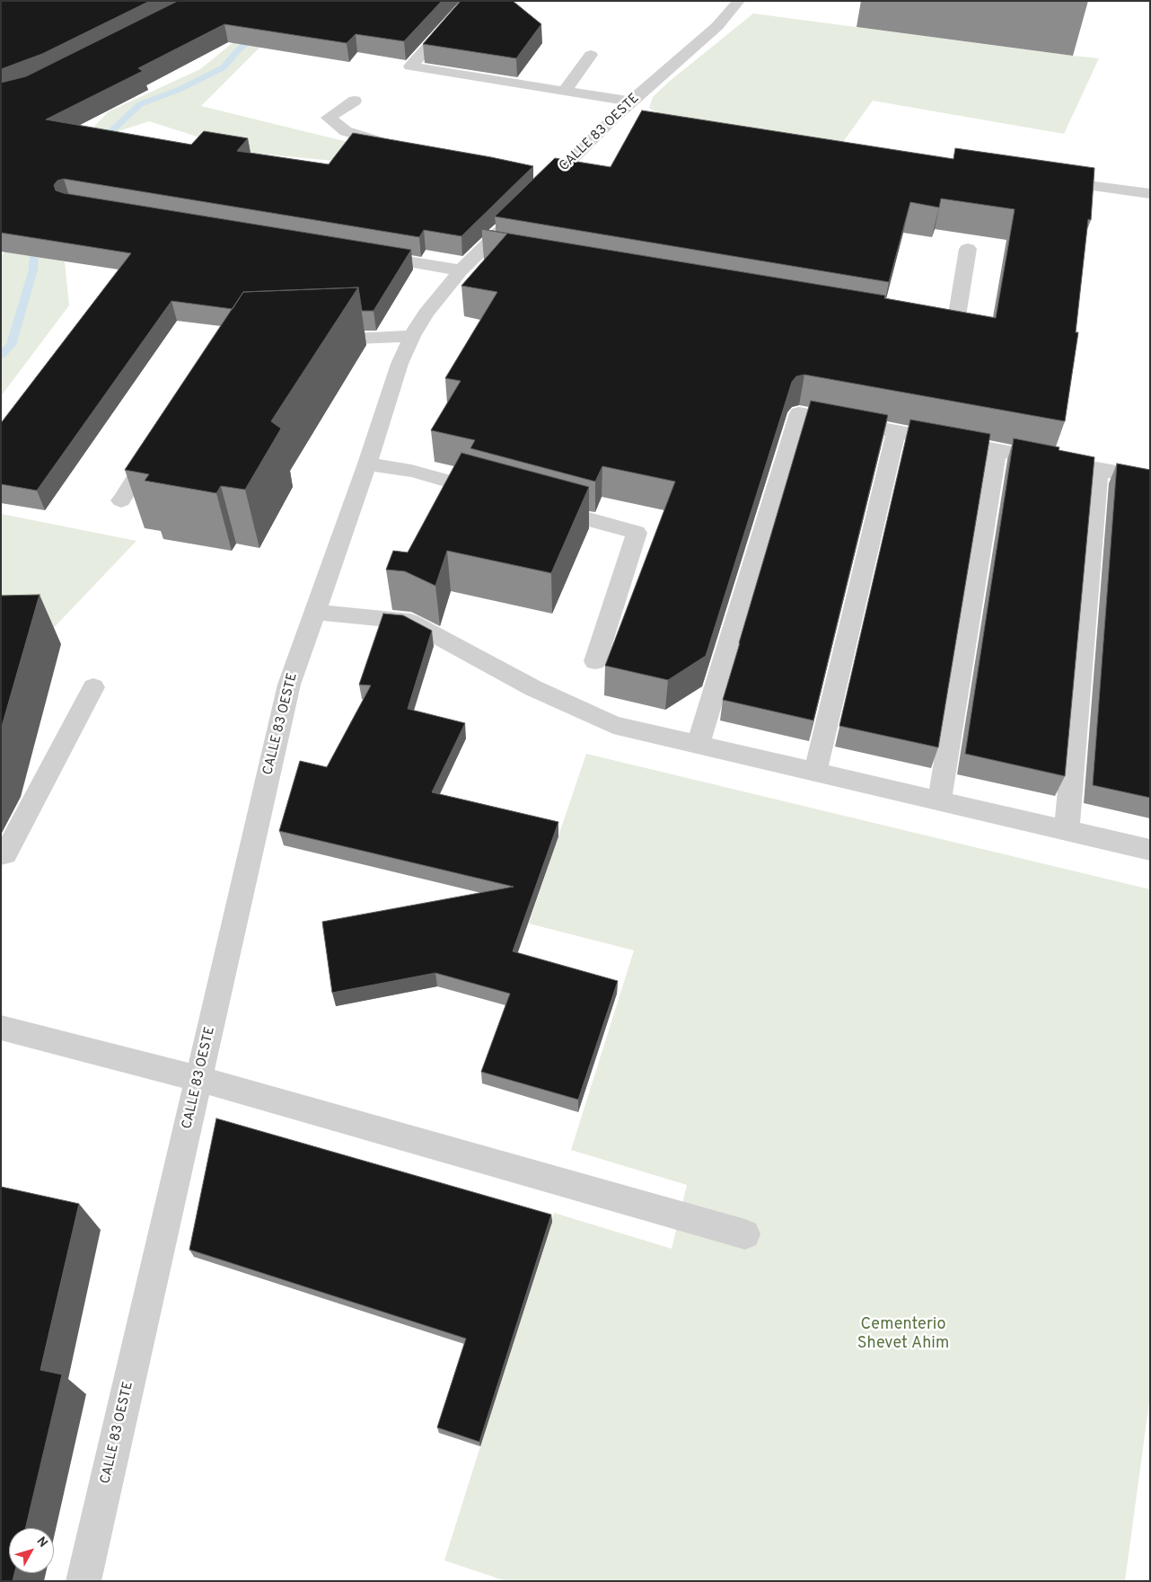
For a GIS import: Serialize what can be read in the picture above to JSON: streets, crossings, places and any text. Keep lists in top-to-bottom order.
{
  "streets": {
    "street": ["CALLE 83 OESTE"]
  },
  "parks": ["Cementerio Shevet Ahim"],
  "north": "top right"
}
